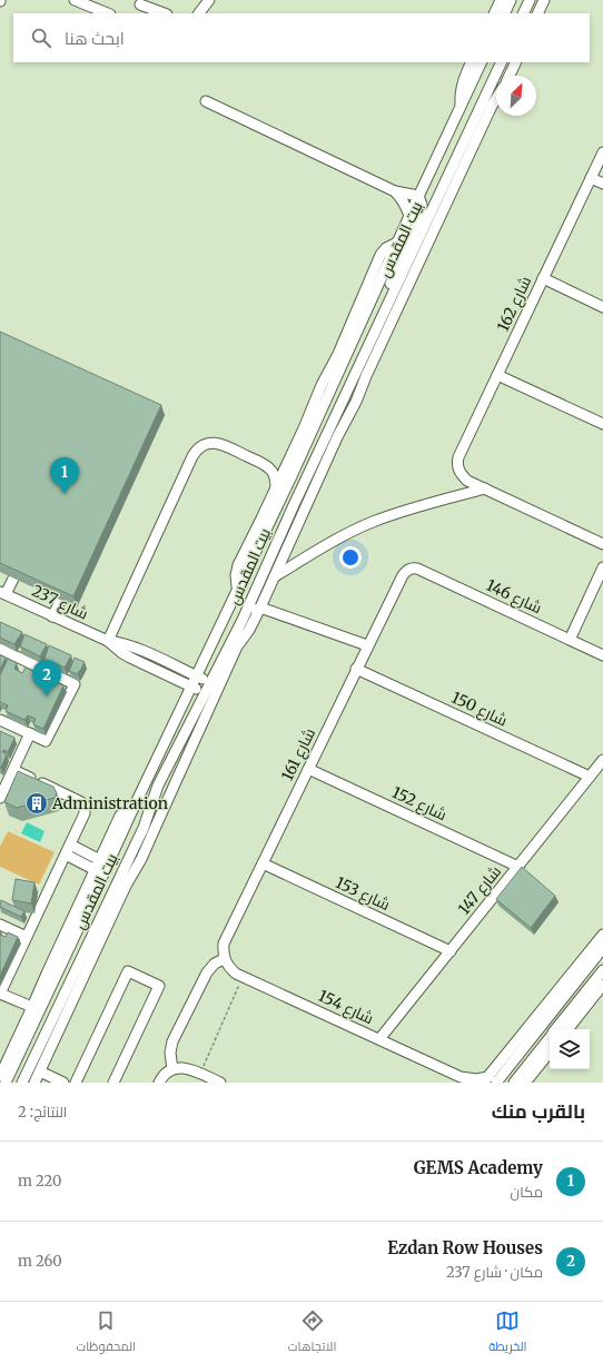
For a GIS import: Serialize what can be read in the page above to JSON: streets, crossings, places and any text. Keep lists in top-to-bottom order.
{
  "streets": {
    "street": [
      "بيت المقدس",
      "شارع 162",
      "شارع 146",
      "شارع 237",
      "شارع 150",
      "شارع 161",
      "شارع 152",
      "شارع 147",
      "شارع 153",
      "شارع 154"
    ]
  },
  "crossings": [
    ["بيت المقدس", "شارع 237"],
    ["شارع 146", "شارع 161"],
    ["شارع 150", "شارع 161"],
    ["شارع 150", "شارع 147"],
    ["شارع 161", "شارع 152"],
    ["شارع 161", "شارع 153"],
    ["شارع 161", "شارع 154"],
    ["شارع 152", "شارع 147"],
    ["شارع 147", "شارع 153"],
    ["شارع 147", "شارع 154"]
  ],
  "places": {
    "building": ["Administration"]
  },
  "north": "top right",
  "page": {
    "search": "ابحث هنا",
    "pins": ["1", "2"],
    "heading": ["بالقرب منك", "النتائج: 2"],
    "list": [
      {
        "mark": "1",
        "name": "GEMS Academy",
        "note": "مكان",
        "value": "220 m"
      },
      {
        "mark": "2",
        "name": "Ezdan Row Houses",
        "note": "مكان · شارع 237",
        "value": "260 m"
      }
    ],
    "nav": ["الخريطة", "الاتجاهات", "المحفوظات"]
  }
}
